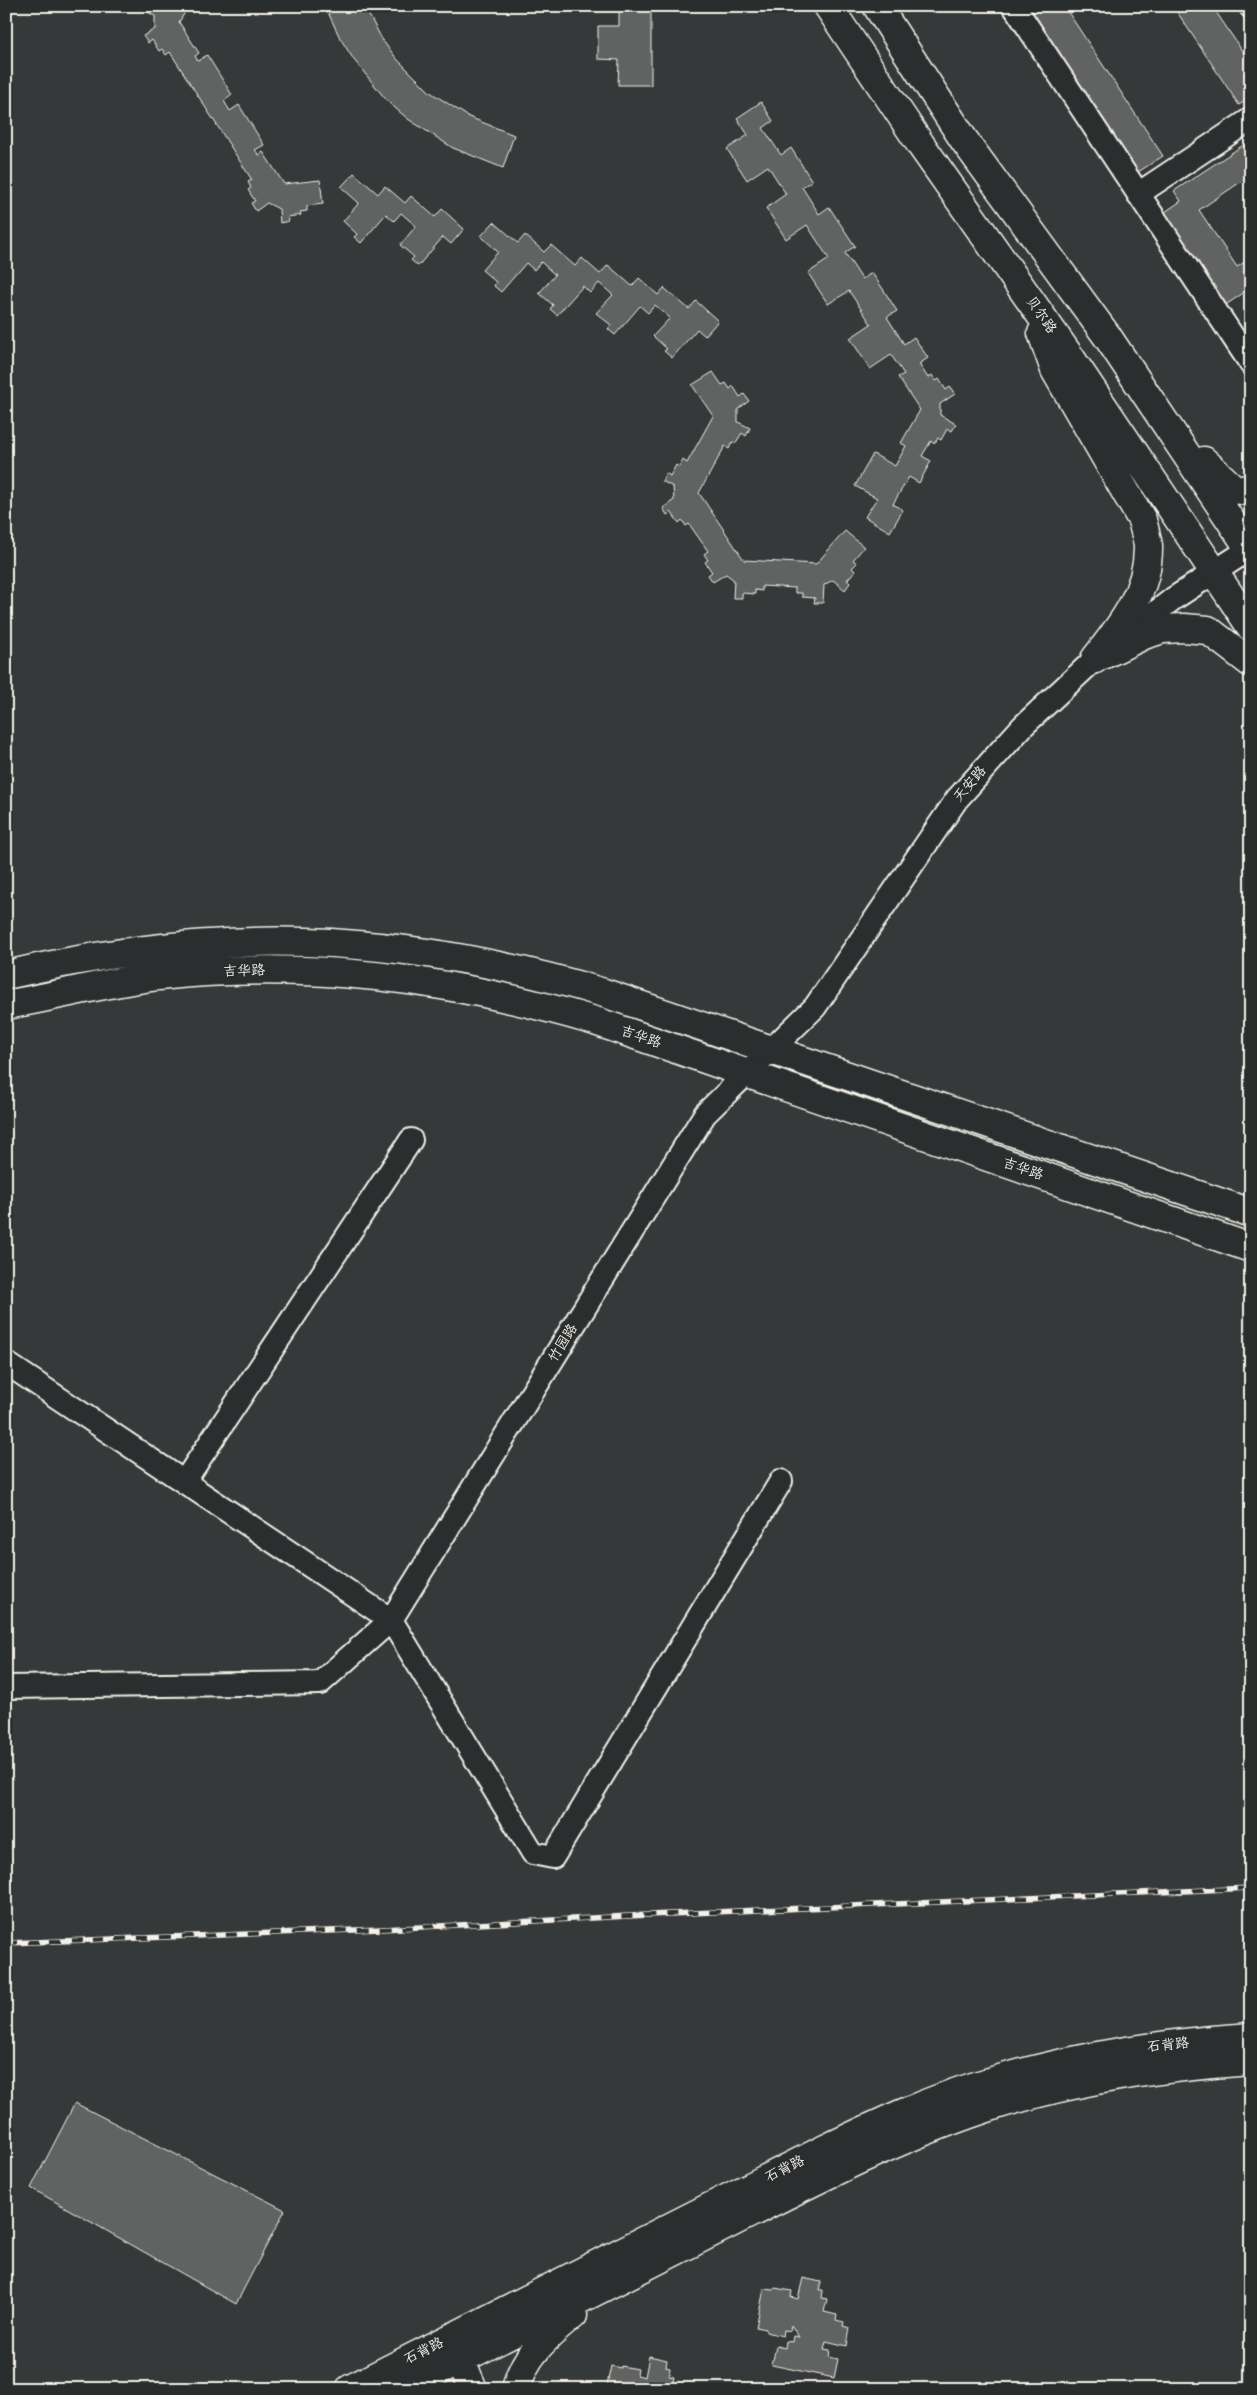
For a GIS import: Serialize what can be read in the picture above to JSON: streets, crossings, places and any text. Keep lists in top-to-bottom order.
{
  "streets": {
    "main road": ["贝尔路", "吉华路", "石背路"],
    "street": ["天安路", "竹园路"]
  },
  "crossings": [
    ["贝尔路", "天安路"],
    ["天安路", "吉华路"],
    ["天安路", "竹园路"],
    ["吉华路", "竹园路"]
  ]
}
